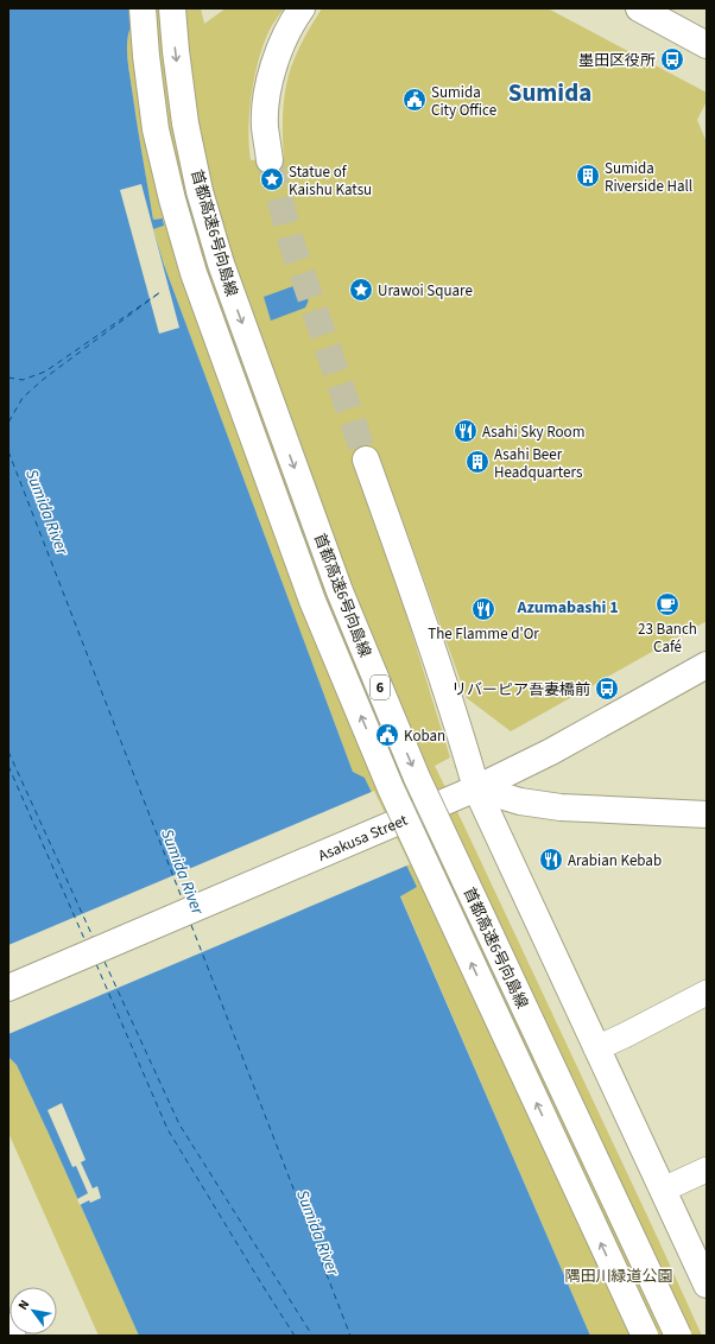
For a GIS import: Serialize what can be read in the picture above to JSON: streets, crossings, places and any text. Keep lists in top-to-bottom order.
{
  "streets": {
    "main road": ["首都高速6号向島線", "6", "Asakusa Street"]
  },
  "districts": ["Sumida", "Azumabashi 1"],
  "water": ["Sumida River"],
  "parks": ["隅田川緑道公園"],
  "places": {
    "bus stop": ["墨田区役所", "リバーピア吾妻橋前"],
    "public building": ["Sumida City Office", "Koban"],
    "building": ["Sumida Riverside Hall", "Asahi Beer Headquarters"],
    "place": ["Statue of Kaishu Katsu", "Urawoi Square"],
    "restaurant": ["Asahi Sky Room", "The Flamme d'Or", "Arabian Kebab"],
    "cafe": ["23 Banch Café"]
  },
  "north": "top left"
}
